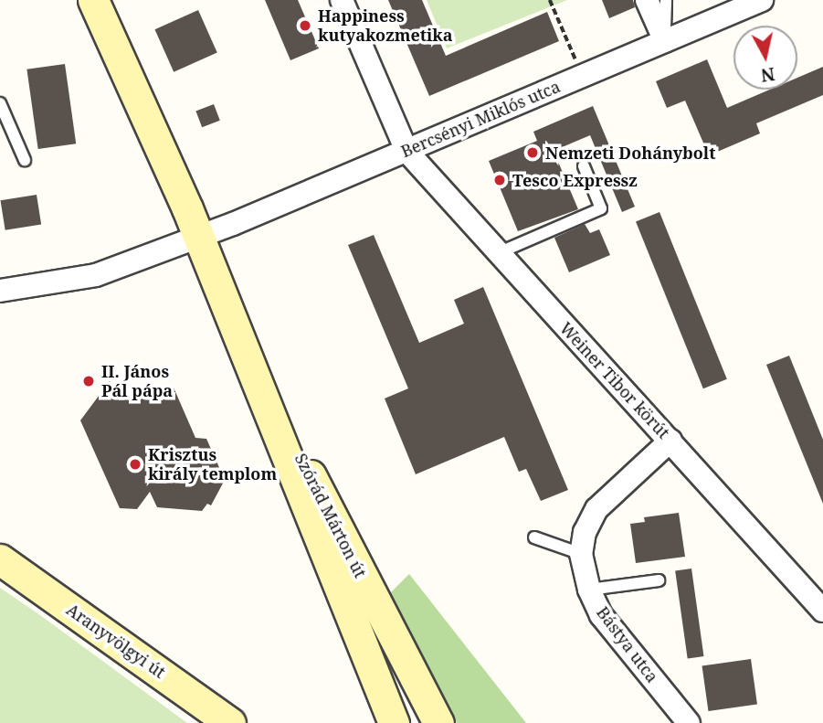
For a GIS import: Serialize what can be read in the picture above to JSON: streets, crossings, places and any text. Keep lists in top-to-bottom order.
{
  "streets": {
    "street": [
      "Bercsényi Miklós utca",
      "Weiner Tibor körút",
      "Szórád Márton út",
      "Aranyvölgyi út",
      "Bástya utca"
    ]
  },
  "crossings": [
    ["Bercsényi Miklós utca", "Weiner Tibor körút"],
    ["Bercsényi Miklós utca", "Szórád Márton út"],
    ["Weiner Tibor körút", "Bástya utca"]
  ],
  "places": [
    "Happiness kutyakozmetika",
    "Nemzeti Dohánybolt",
    "Tesco Expressz",
    "II. János Pál pápa",
    "Krisztus király templom"
  ],
  "north": "bottom"
}
